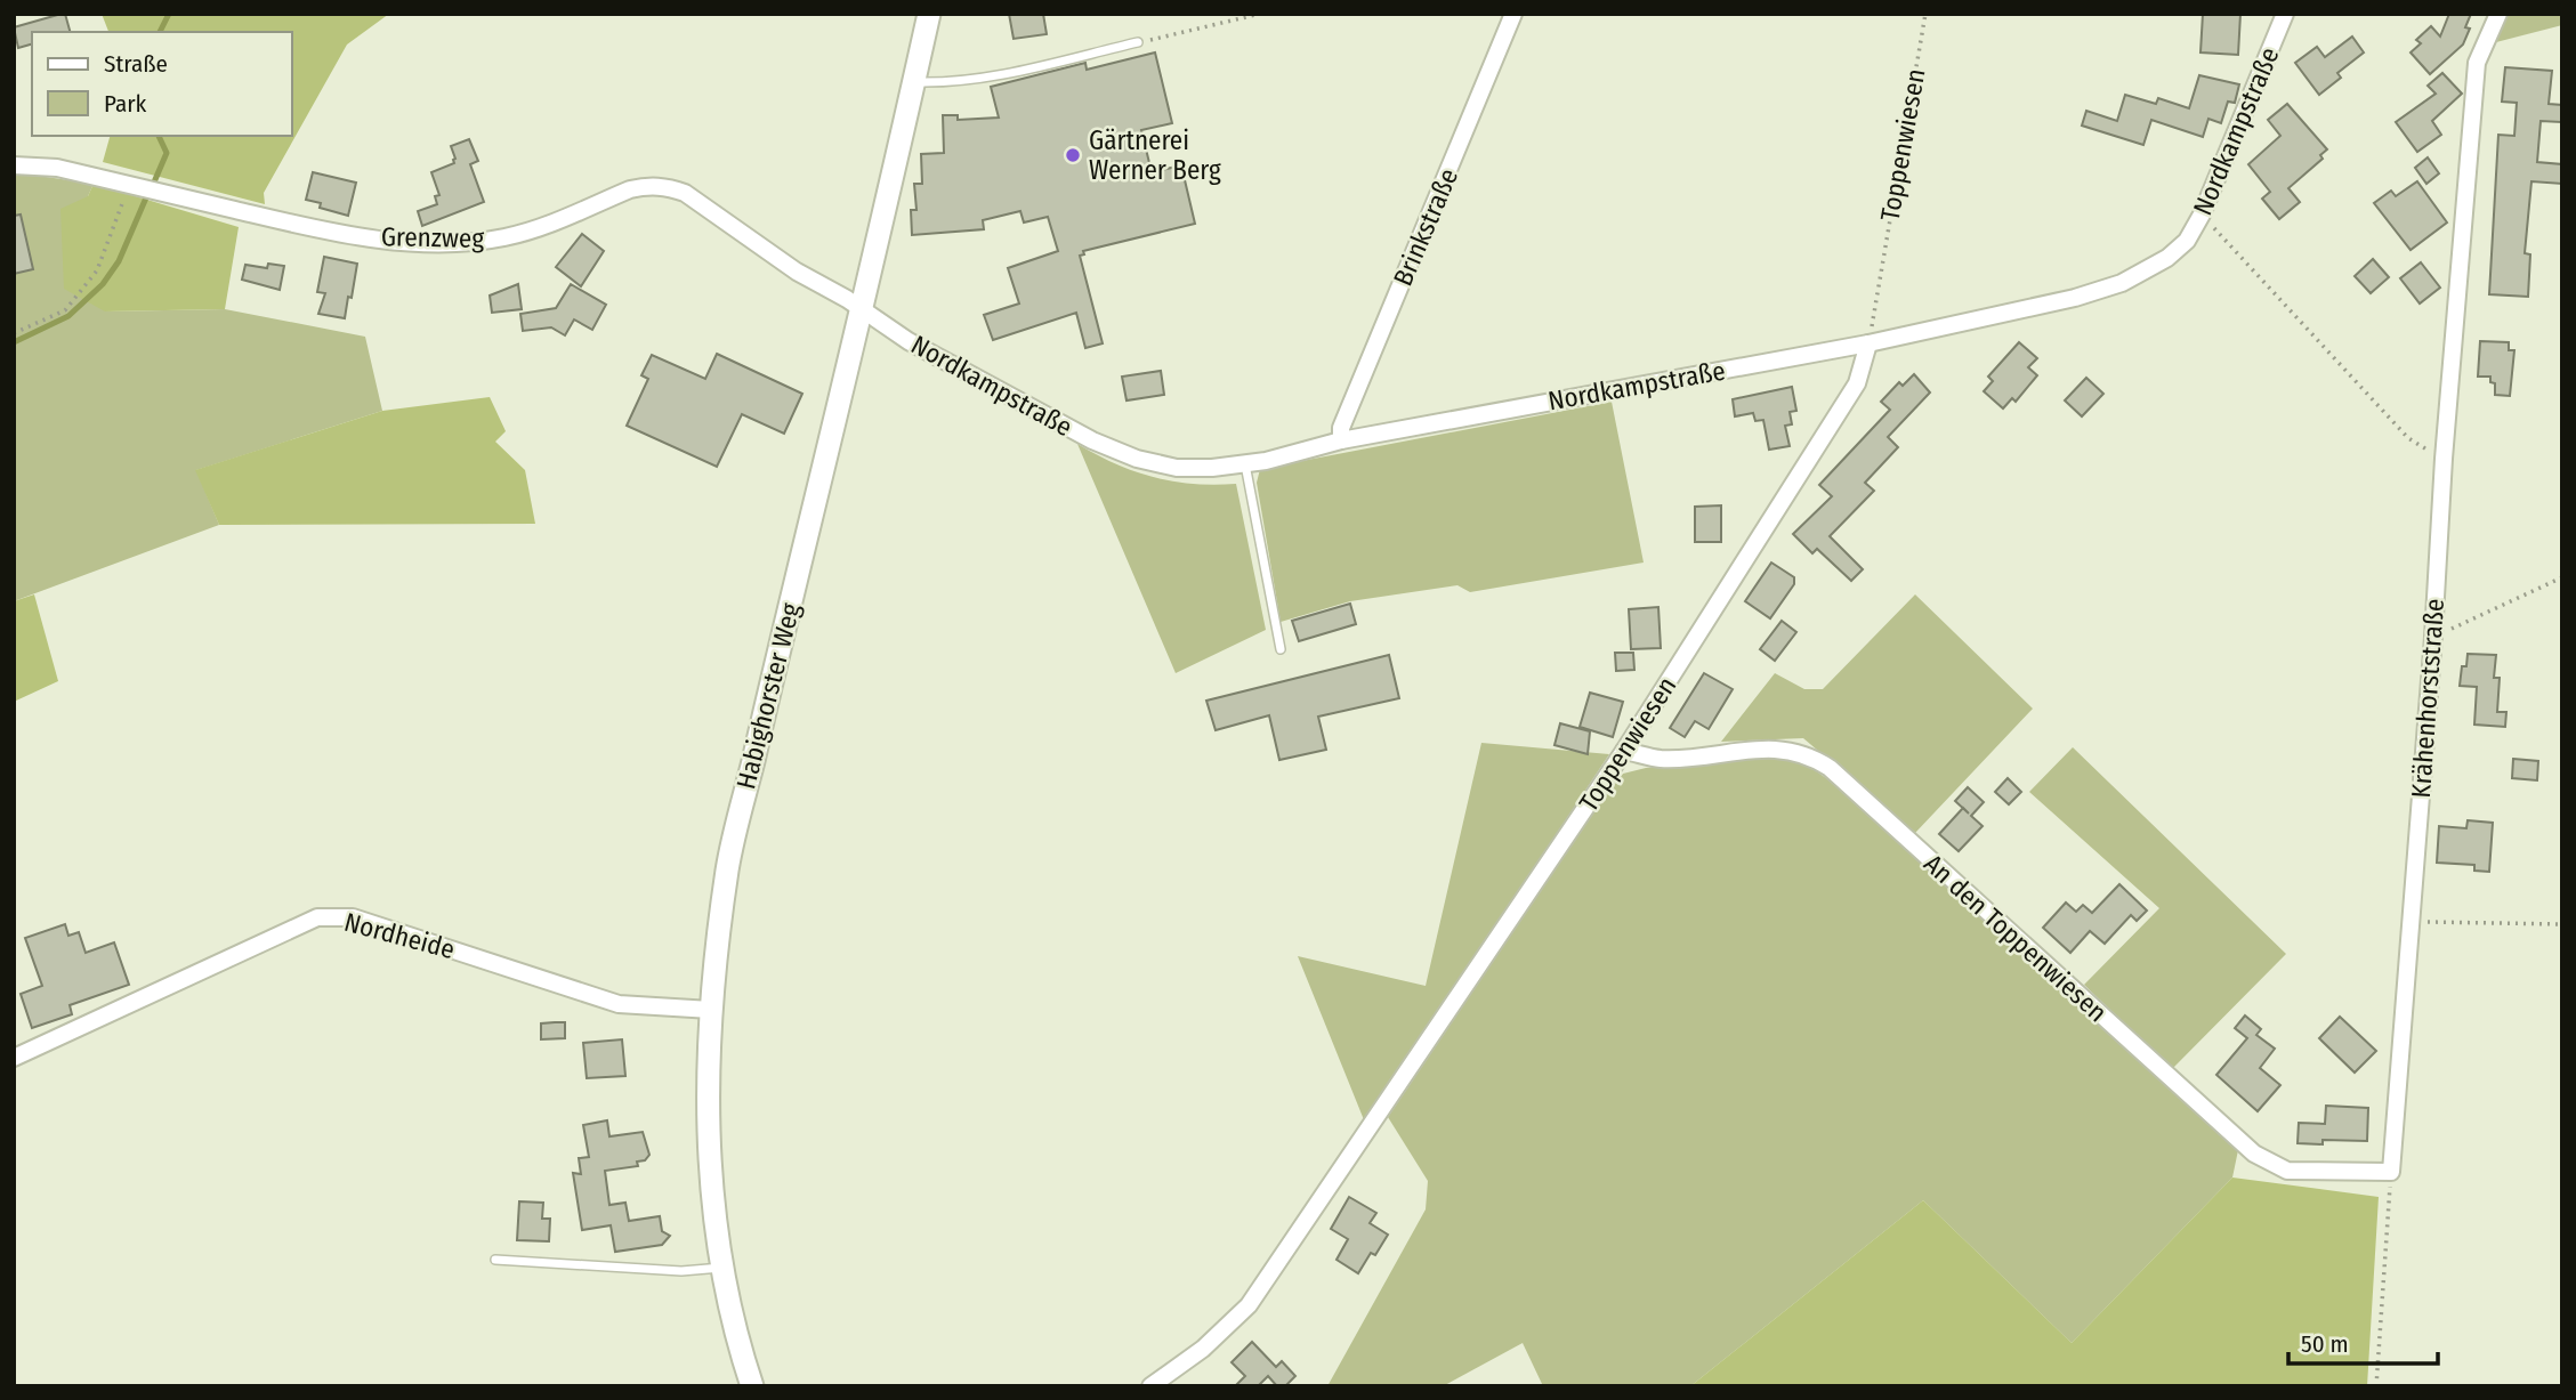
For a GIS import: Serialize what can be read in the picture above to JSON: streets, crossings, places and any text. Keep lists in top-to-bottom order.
{
  "streets": {
    "street": [
      "Nordkampstraße",
      "Toppenwiesen",
      "Brinkstraße",
      "Grenzweg",
      "Habighorster Weg",
      "Krähenhorststraße",
      "Nordheide",
      "An den Toppenwiesen"
    ]
  },
  "crossings": [
    ["Nordkampstraße", "Toppenwiesen"],
    ["Nordkampstraße", "Brinkstraße"],
    ["Nordkampstraße", "Grenzweg"],
    ["Nordkampstraße", "Habighorster Weg"],
    ["Toppenwiesen", "An den Toppenwiesen"],
    ["Grenzweg", "Habighorster Weg"],
    ["Habighorster Weg", "Nordheide"],
    ["Krähenhorststraße", "An den Toppenwiesen"]
  ],
  "places": ["Gärtnerei Werner Berg"],
  "legend": ["Straße", "Park"],
  "scale_bar": "50 m"
}
